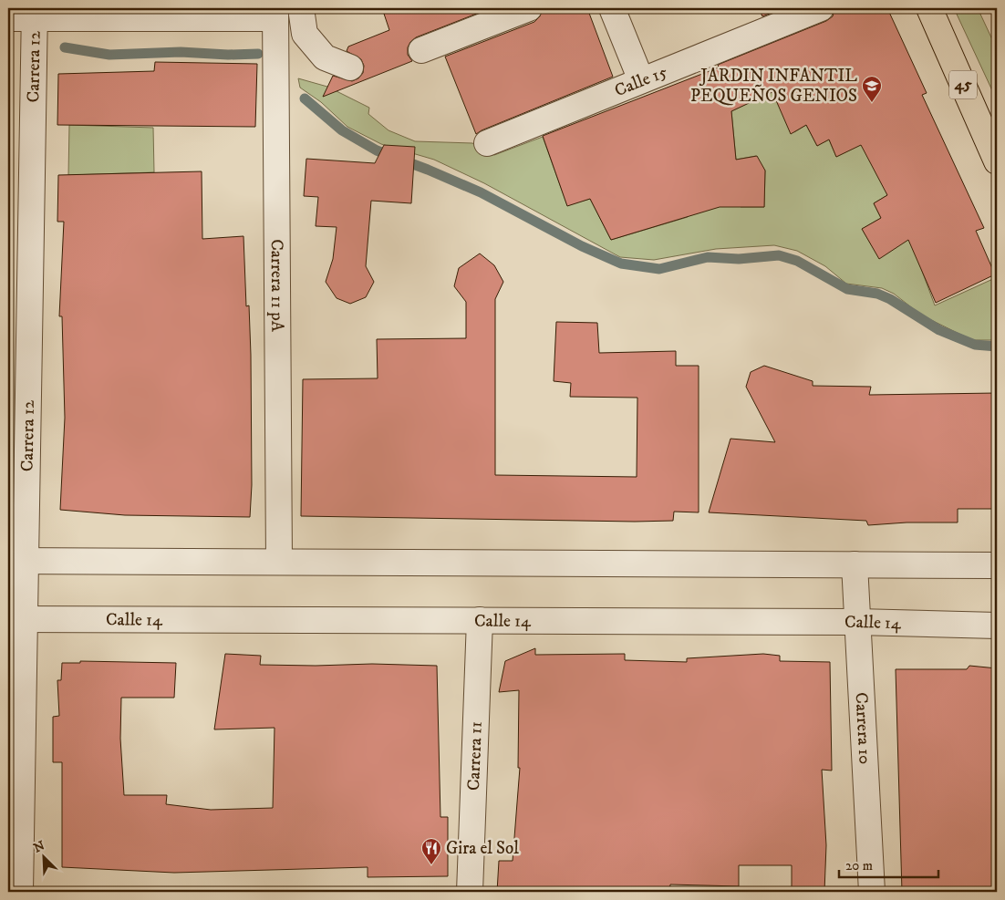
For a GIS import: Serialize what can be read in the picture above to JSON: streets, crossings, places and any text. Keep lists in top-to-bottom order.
{
  "streets": {
    "highway": ["45"],
    "street": [
      "Carrera 12",
      "Calle 15",
      "Carrera 11 pA",
      "Calle 14",
      "Carrera 10",
      "Carrera 11"
    ]
  },
  "crossings": [
    ["Carrera 12", "Calle 14"],
    ["Calle 14", "Carrera 10"],
    ["Calle 14", "Carrera 11"]
  ],
  "places": {
    "school or university": ["JARDIN INFANTIL PEQUEÑOS GENIOS"],
    "restaurant": ["Gira el Sol"]
  },
  "scale_bar": "20 m",
  "north": "top left"
}
